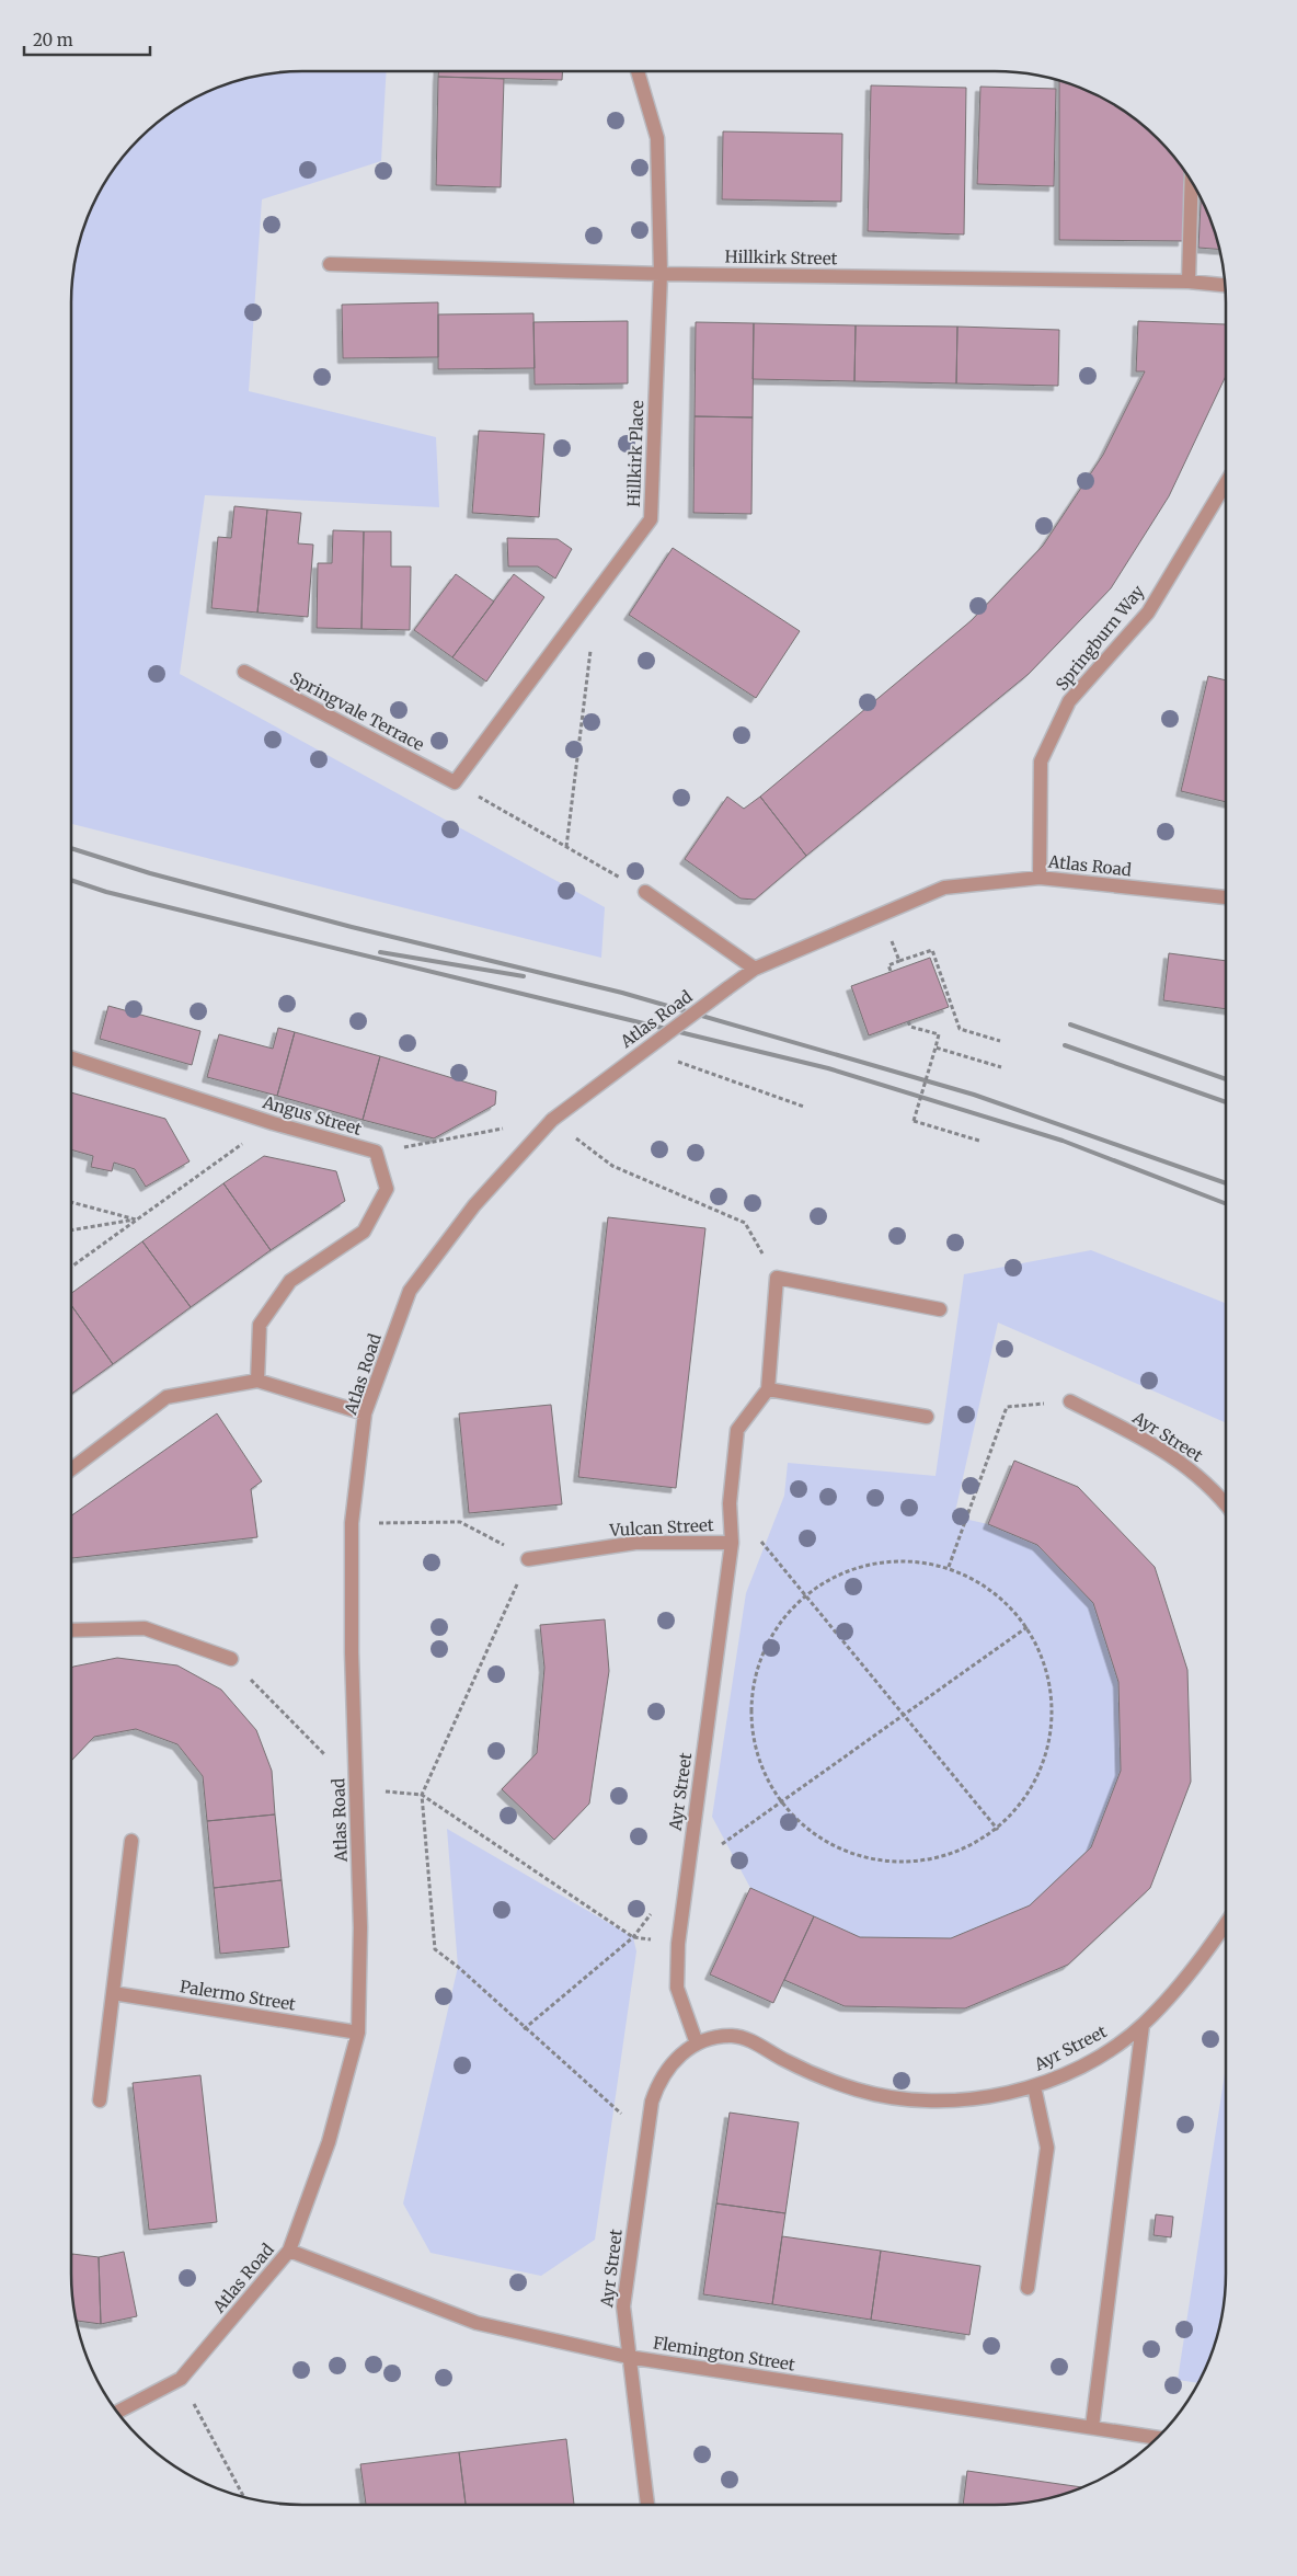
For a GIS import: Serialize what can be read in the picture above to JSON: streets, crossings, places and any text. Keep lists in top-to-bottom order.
{
  "streets": {
    "street": [
      "Hillkirk Street",
      "Hillkirk Place",
      "Springburn Way",
      "Springvale Terrace",
      "Atlas Road",
      "Angus Street",
      "Ayr Street",
      "Vulcan Street",
      "Palermo Street",
      "Flemington Street"
    ]
  },
  "crossings": [
    ["Hillkirk Street", "Hillkirk Place"],
    ["Hillkirk Place", "Springvale Terrace"],
    ["Springburn Way", "Atlas Road"],
    ["Atlas Road", "Palermo Street"],
    ["Atlas Road", "Flemington Street"],
    ["Ayr Street", "Vulcan Street"],
    ["Ayr Street", "Flemington Street"]
  ],
  "scale_bar": "20 m"
}
